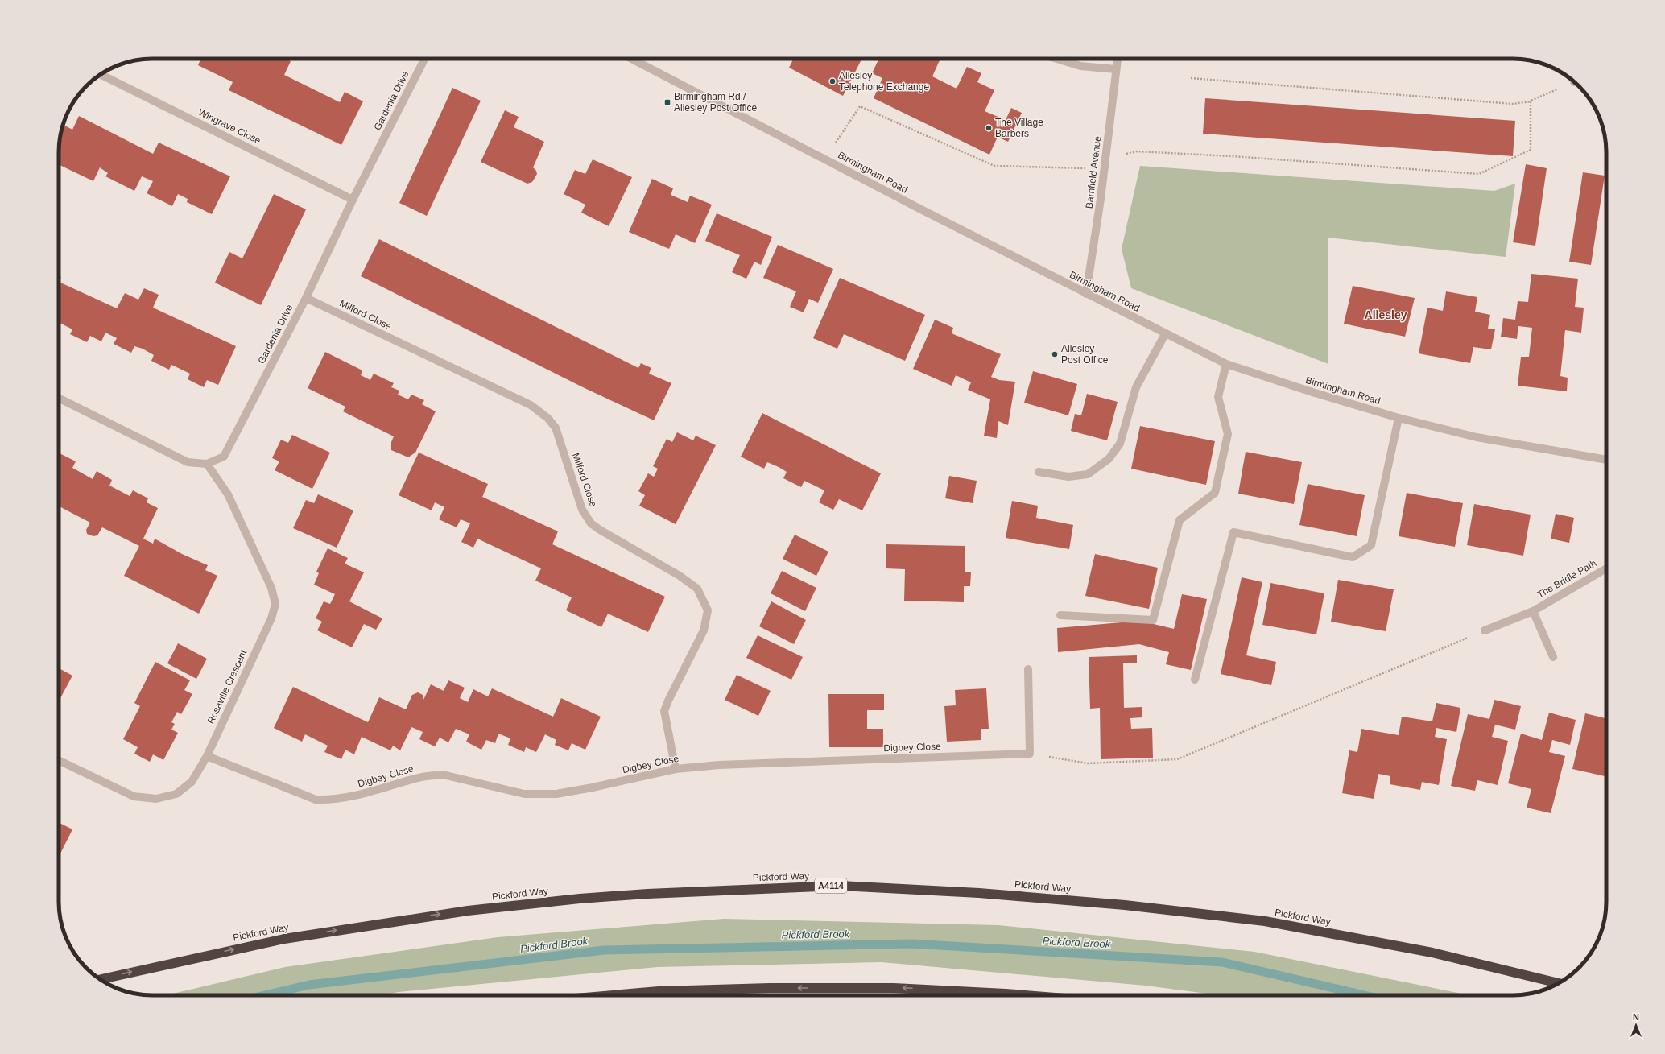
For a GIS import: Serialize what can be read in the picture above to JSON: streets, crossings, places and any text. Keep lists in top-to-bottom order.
{
  "streets": {
    "highway": ["Pickford Way", "A4114"],
    "street": [
      "Gardenia Drive",
      "Wingrave Close",
      "Birmingham Road",
      "Barnfield Avenue",
      "Milford Close",
      "The Bridle Path",
      "Rosaville Crescent",
      "Digbey Close"
    ]
  },
  "crossings": [
    ["Gardenia Drive", "Wingrave Close"],
    ["Gardenia Drive", "Milford Close"],
    ["Gardenia Drive", "Rosaville Crescent"],
    ["Birmingham Road", "Barnfield Avenue"],
    ["Milford Close", "Digbey Close"],
    ["Rosaville Crescent", "Digbey Close"]
  ],
  "one_way": ["Pickford Way"],
  "districts": ["Allesley"],
  "water": ["Pickford Brook"],
  "places": {
    "other": ["Allesley Telephone Exchange", "The Village Barbers", "Allesley Post Office"],
    "transit": ["Birmingham Rd / Allesley Post Office"]
  },
  "north": "top"
}
